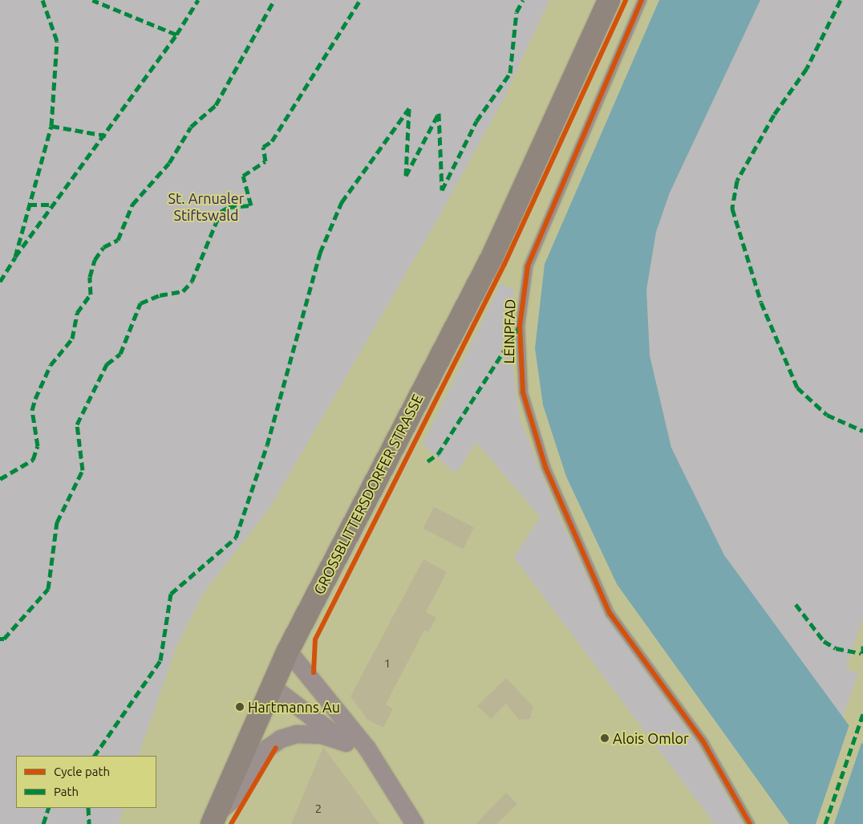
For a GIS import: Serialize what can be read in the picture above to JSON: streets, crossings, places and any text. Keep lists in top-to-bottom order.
{
  "streets": {
    "main road": ["GROSSBLITTERSDORFER STRASSE"],
    "lane": ["LEINPFAD"]
  },
  "parks": ["St. Arnualer Stiftswald"],
  "places": ["Hartmanns Au", "Alois Omlor"],
  "house_numbers": ["1", "2"],
  "legend": ["Cycle path", "Path"]
}
